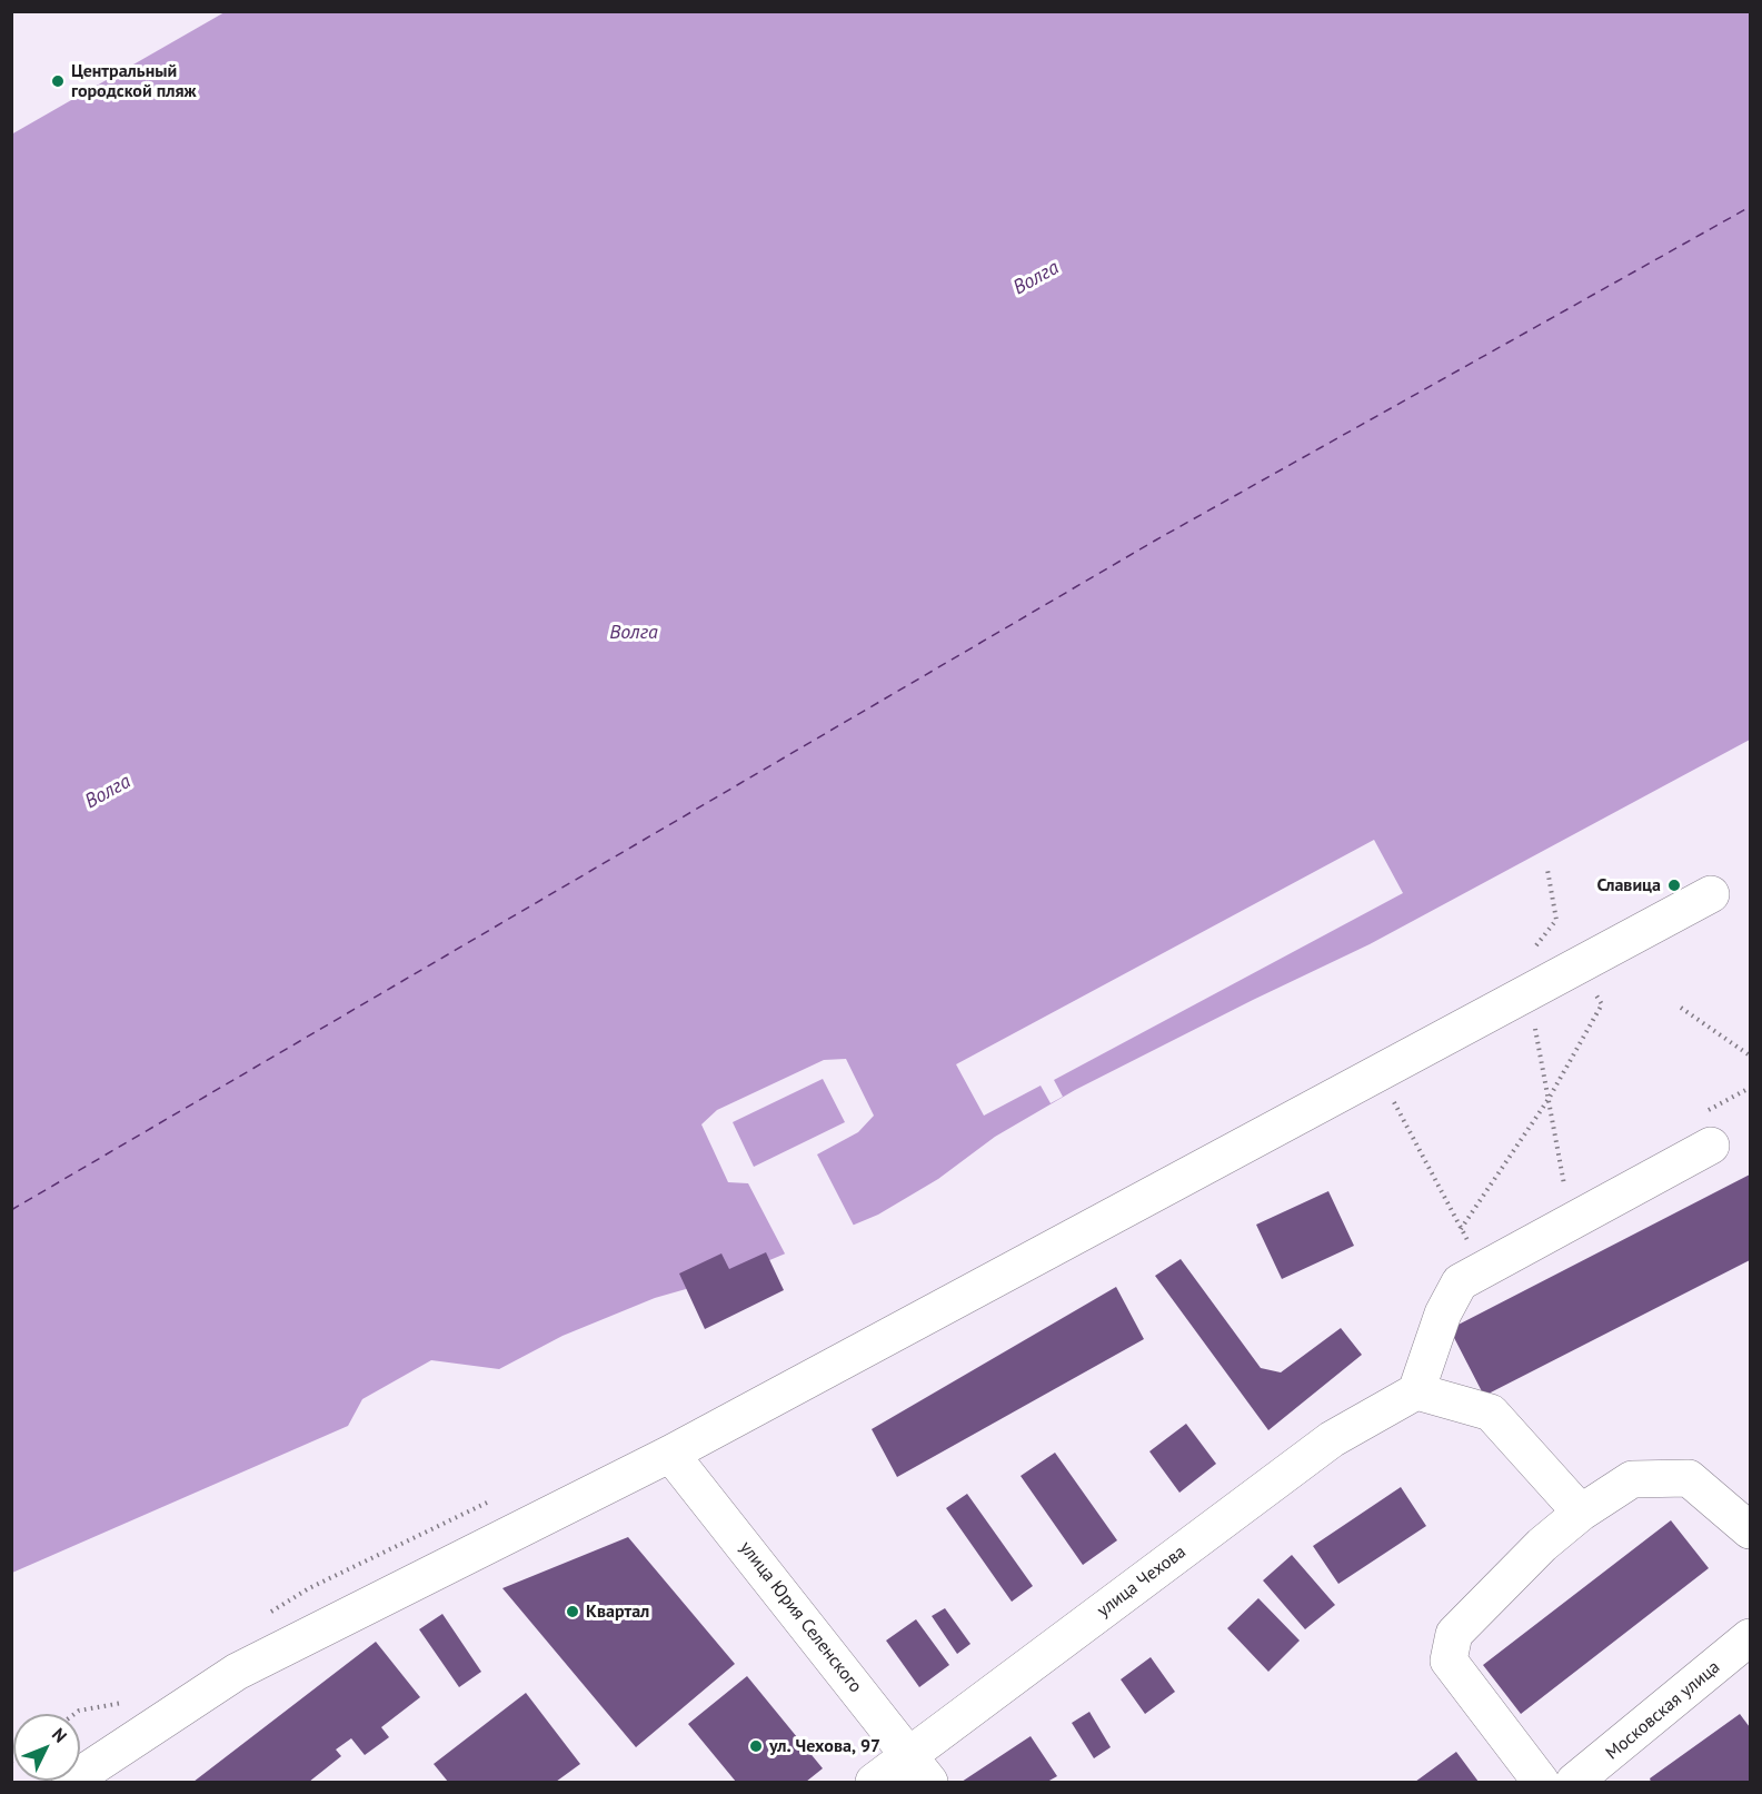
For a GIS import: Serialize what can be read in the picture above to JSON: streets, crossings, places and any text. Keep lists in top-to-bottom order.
{
  "streets": {
    "street": ["улица Чехова", "улица Юрия Селенского", "Московская улица"]
  },
  "crossings": [
    ["улица Чехова", "улица Юрия Селенского"]
  ],
  "water": ["Волга"],
  "places": [
    "Центральный городской пляж",
    "Славица",
    "Квартал",
    "ул. Чехова, 97"
  ],
  "north": "top right"
}
